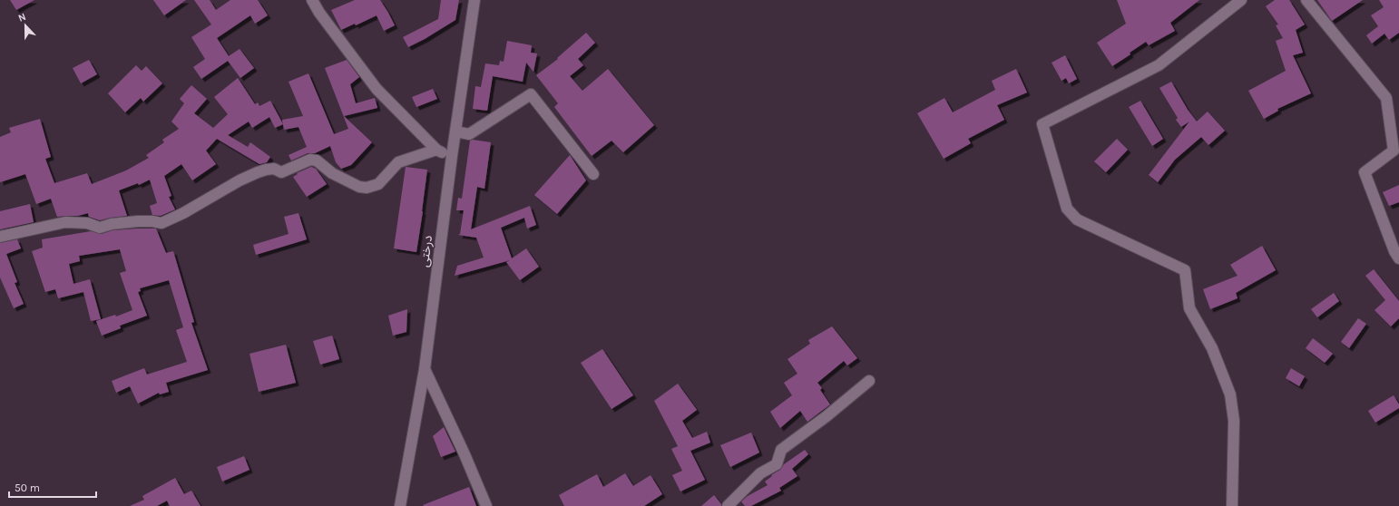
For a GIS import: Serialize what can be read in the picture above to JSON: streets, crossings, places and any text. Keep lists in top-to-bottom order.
{
  "streets": {
    "street": ["درختی"]
  },
  "scale_bar": "50 m",
  "north": "top"
}
